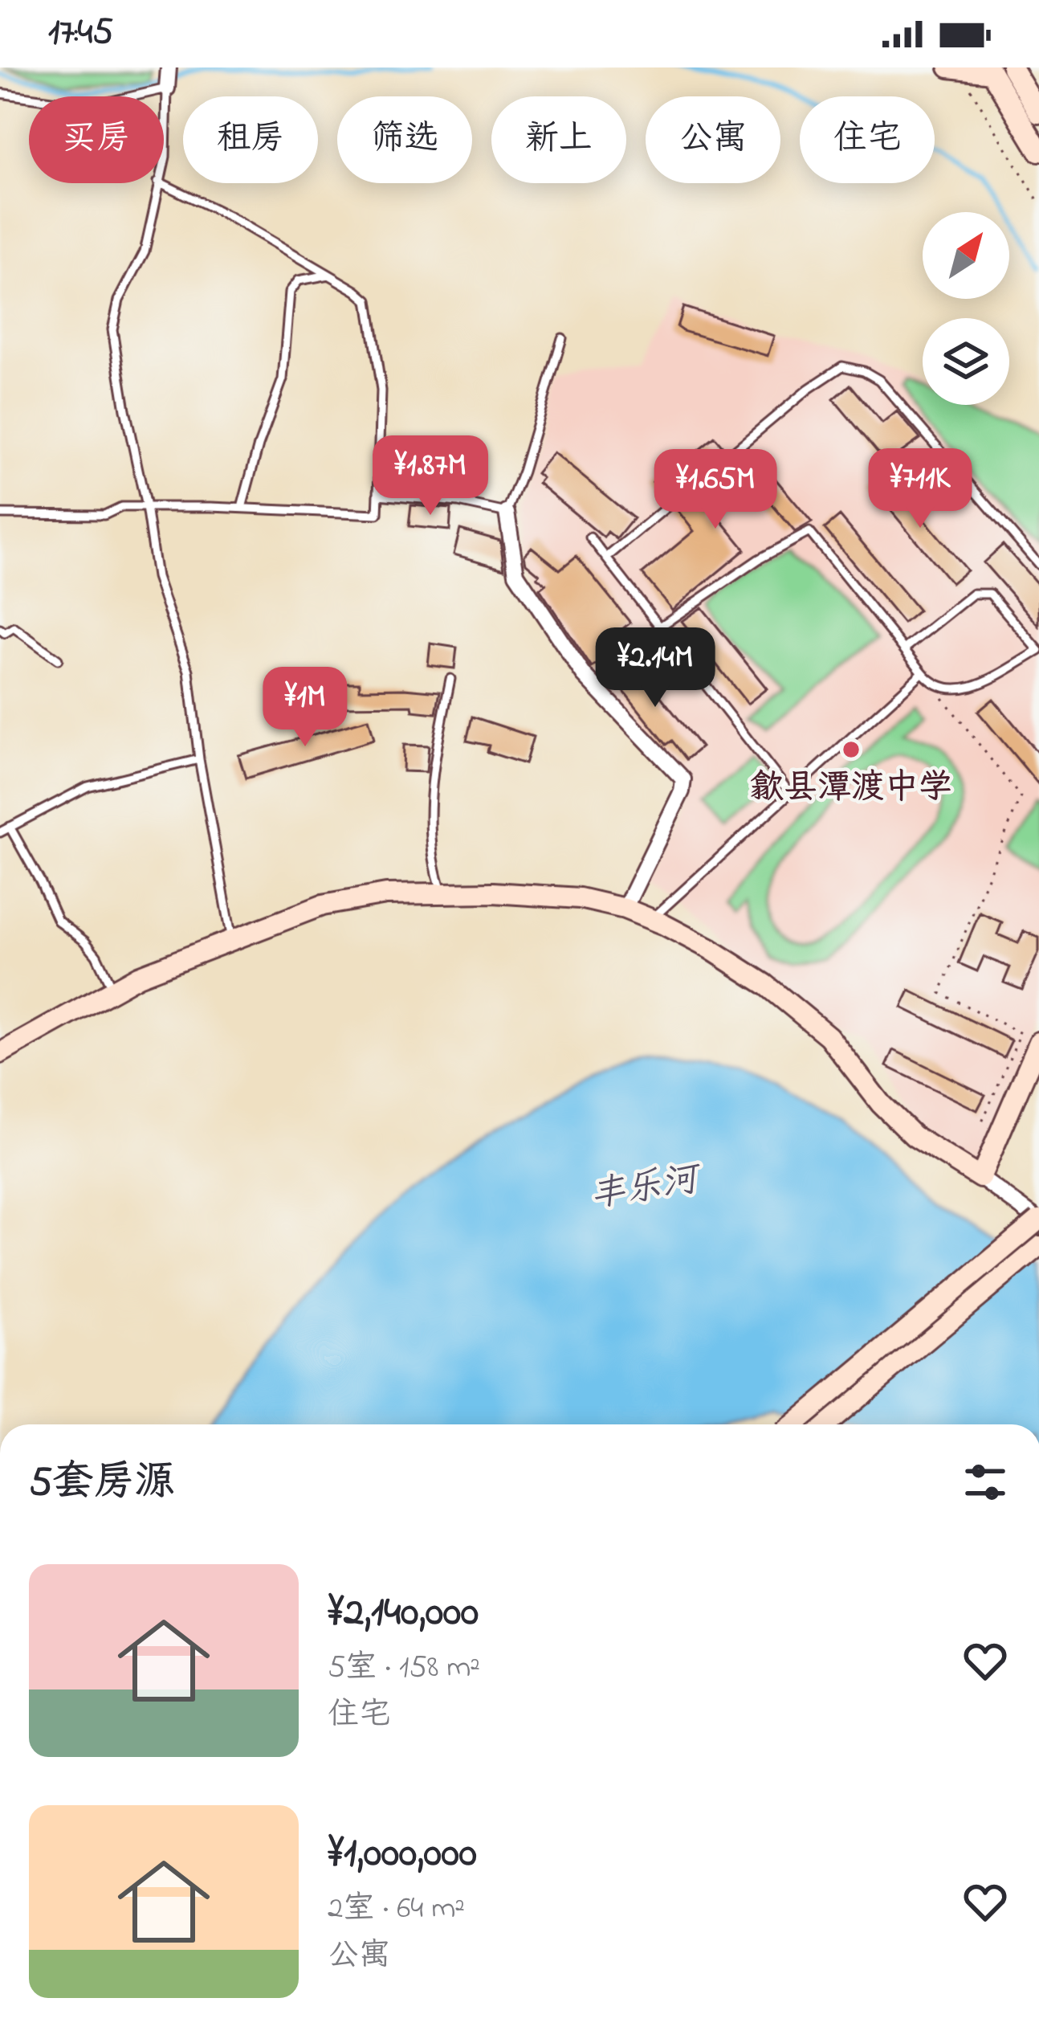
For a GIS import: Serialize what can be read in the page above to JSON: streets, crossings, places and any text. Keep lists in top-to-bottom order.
{
  "water": ["丰乐河"],
  "places": ["歙县潭渡中学"],
  "north": "top right",
  "page": {
    "status": "17:45",
    "chip": [
      "买房",
      "租房",
      "筛选",
      "新上",
      "公寓",
      "住宅"
    ],
    "price": [
      "¥1.87M",
      "¥711K",
      "¥1.65M",
      "¥2.14M",
      "¥1M"
    ],
    "heading": "5套房源",
    "list": [
      {
        "name": "¥2,140,000",
        "note": "5室 · 158 m² · 住宅"
      },
      {
        "name": "¥1,000,000",
        "note": "2室 · 64 m² · 公寓"
      }
    ]
  }
}
